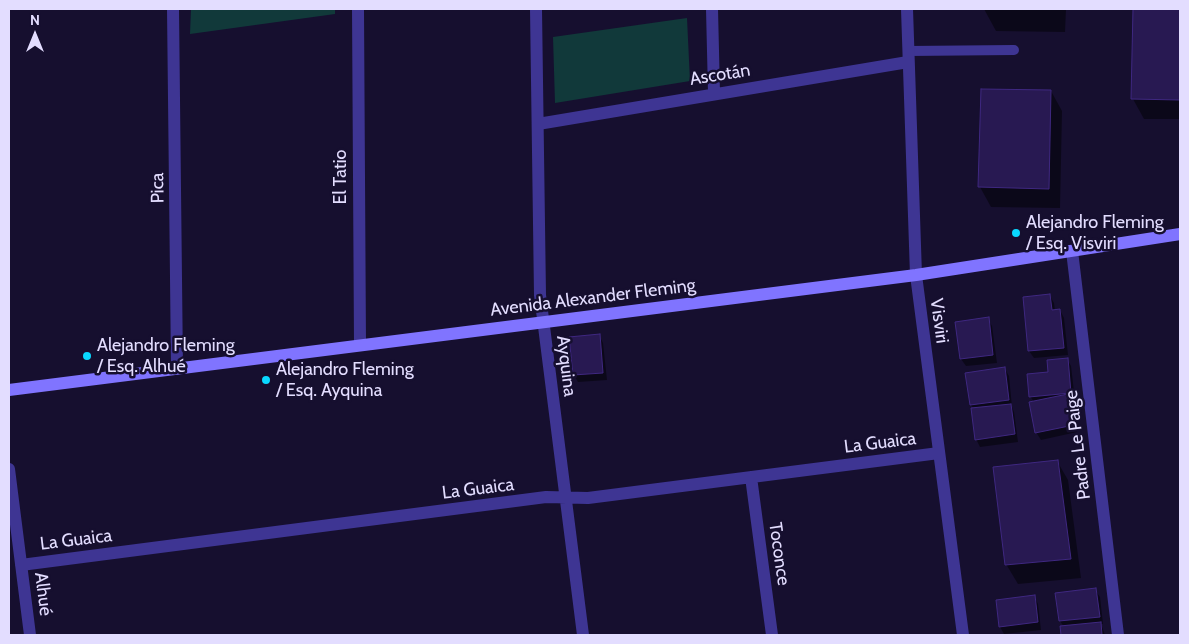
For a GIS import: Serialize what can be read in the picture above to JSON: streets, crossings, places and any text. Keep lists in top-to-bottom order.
{
  "streets": {
    "main road": ["Avenida Alexander Fleming"],
    "street": [
      "Ascotán",
      "El Tatio",
      "Pica",
      "Visviri",
      "Ayquina",
      "La Guaica",
      "Padre Le Paige",
      "Toconce",
      "Alhué"
    ]
  },
  "crossings": [
    ["Ascotán", "Visviri"],
    ["Ascotán", "Ayquina"],
    ["El Tatio", "Avenida Alexander Fleming"],
    ["Pica", "Avenida Alexander Fleming"],
    ["Avenida Alexander Fleming", "Visviri"],
    ["Avenida Alexander Fleming", "Ayquina"],
    ["Avenida Alexander Fleming", "Padre Le Paige"],
    ["Visviri", "La Guaica"],
    ["Ayquina", "La Guaica"],
    ["La Guaica", "Toconce"],
    ["La Guaica", "Alhué"]
  ],
  "places": ["Alejandro Fleming / Esq. Visviri", "Alejandro Fleming / Esq. Alhué", "Alejandro Fleming / Esq. Ayquina"],
  "north": "top"
}
